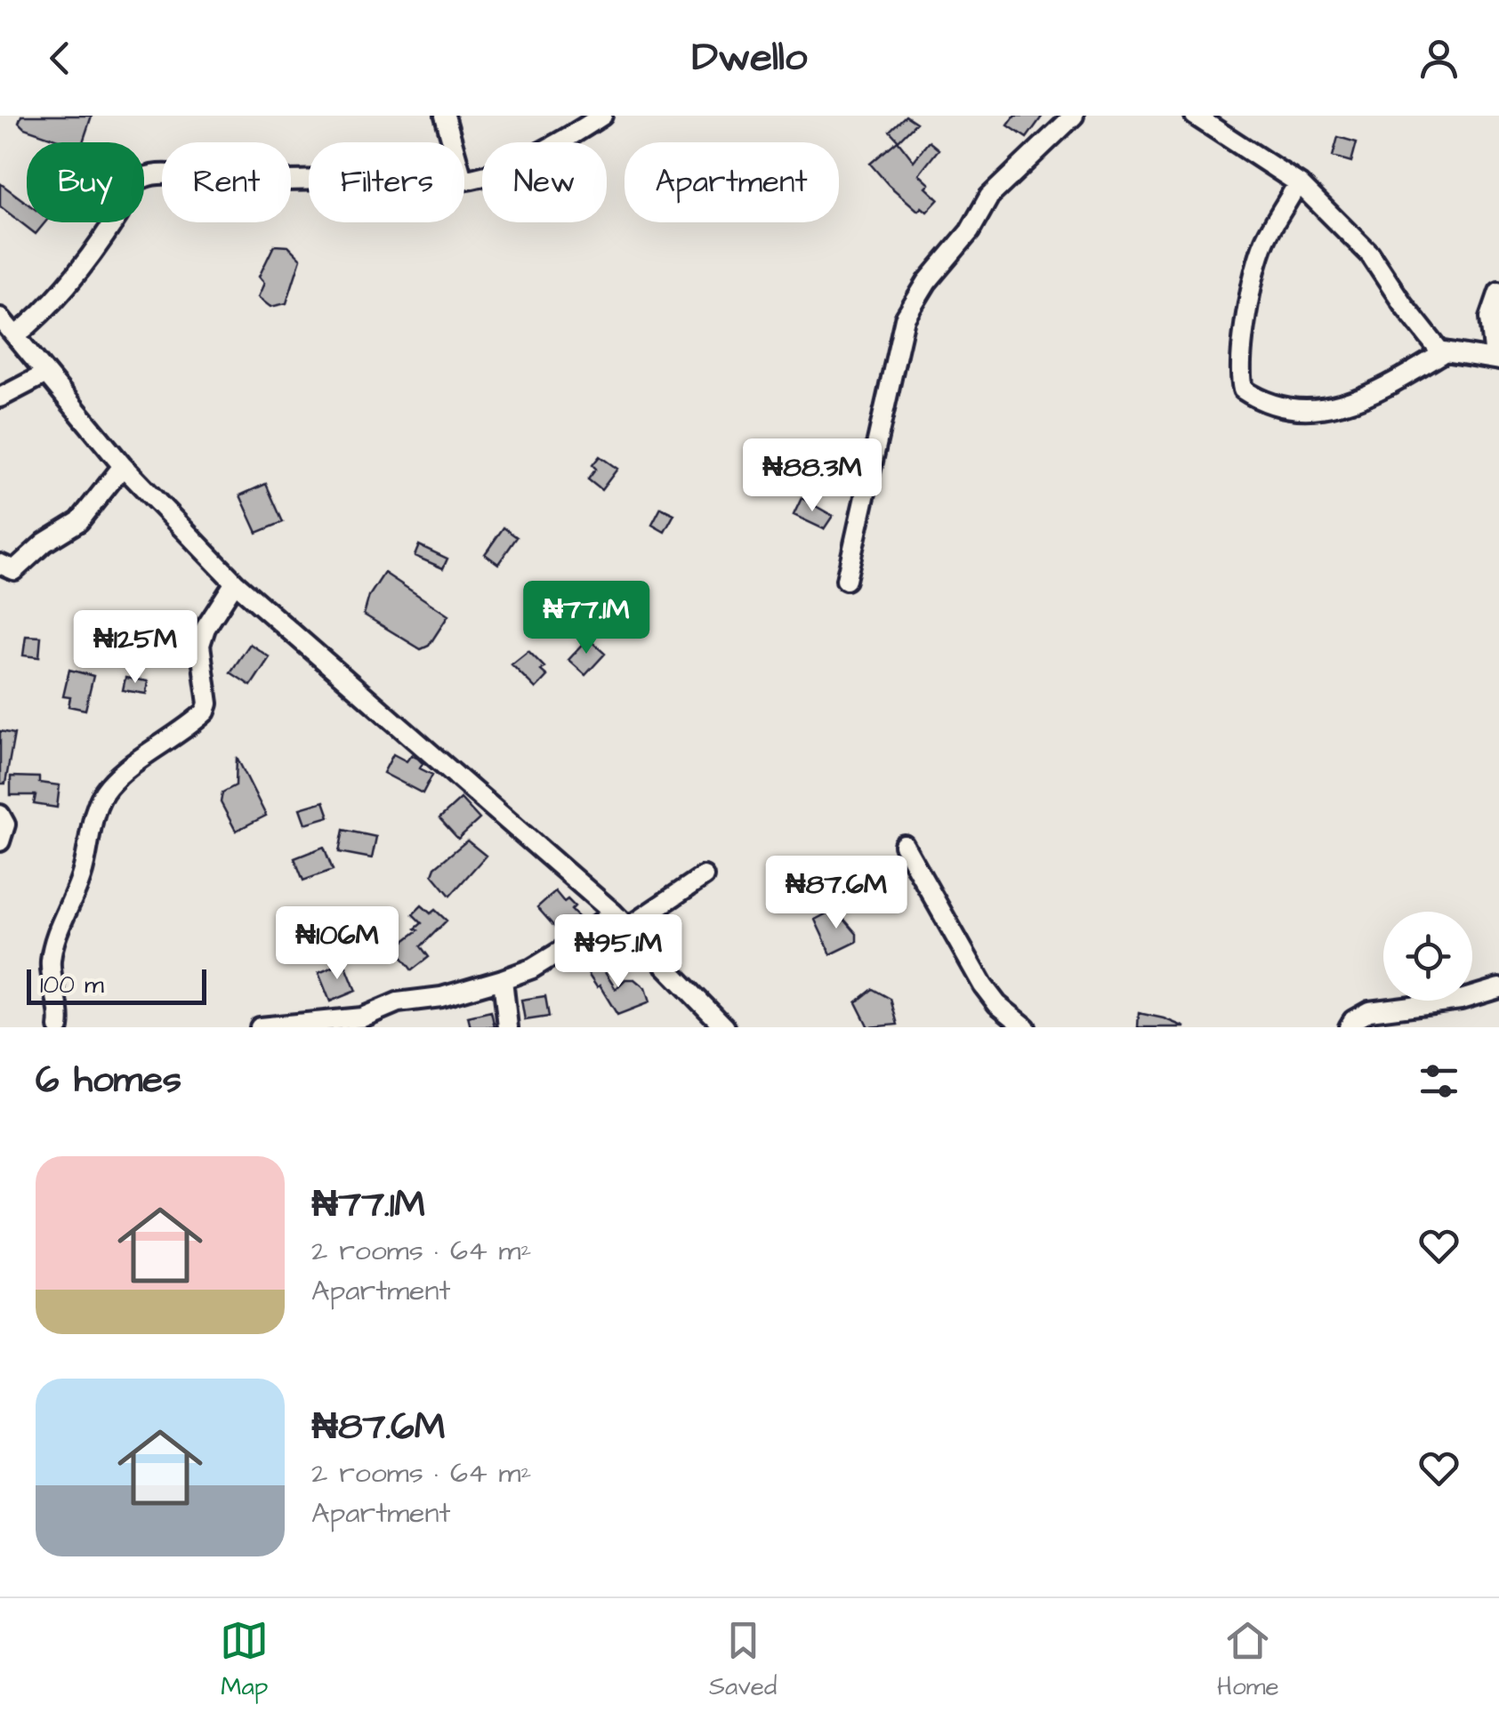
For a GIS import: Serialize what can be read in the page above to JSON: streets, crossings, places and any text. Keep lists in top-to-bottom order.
{
  "scale_bar": "100 m",
  "page": {
    "header": "Dwello",
    "chip": [
      "Buy",
      "Rent",
      "Filters",
      "New",
      "Apartment"
    ],
    "price": [
      "₦88.3M",
      "₦77.1M",
      "₦125M",
      "₦87.6M",
      "₦106M",
      "₦95.1M"
    ],
    "scale": "100 m",
    "heading": "6 homes",
    "list": [
      {
        "name": "₦77.1M",
        "note": "2 rooms · 64 m² · Apartment"
      },
      {
        "name": "₦87.6M",
        "note": "2 rooms · 64 m² · Apartment"
      }
    ],
    "tabs": ["Map", "Saved", "Home"]
  }
}
